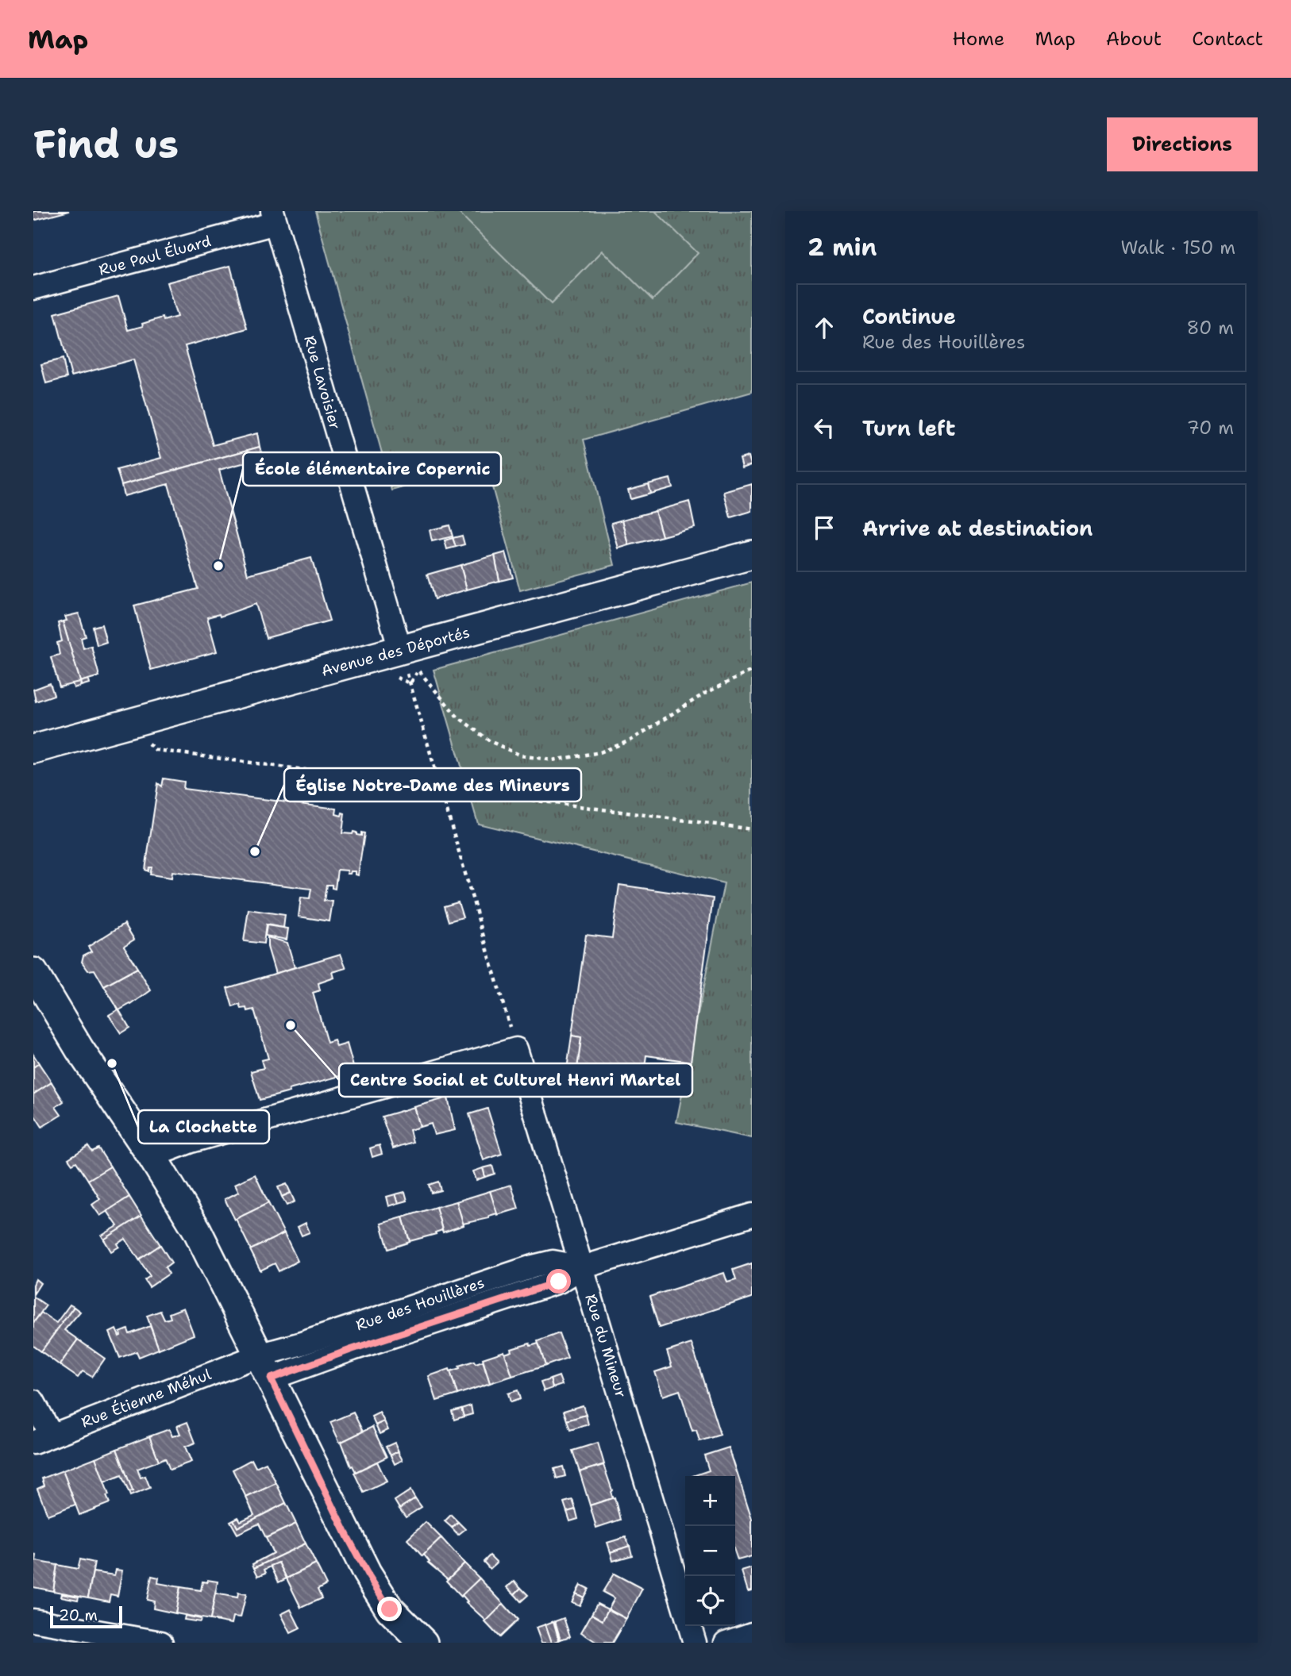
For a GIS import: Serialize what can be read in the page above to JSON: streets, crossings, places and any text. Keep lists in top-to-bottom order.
{
  "streets": {
    "street": [
      "Rue Paul Éluard",
      "Rue Lavoisier",
      "Avenue des Déportés",
      "Rue des Houillères",
      "Rue du Mineur",
      "Rue Étienne Méhul"
    ]
  },
  "crossings": [
    ["Rue Paul Éluard", "Rue Lavoisier"],
    ["Rue Lavoisier", "Avenue des Déportés"],
    ["Rue des Houillères", "Rue du Mineur"],
    ["Rue des Houillères", "Rue Étienne Méhul"]
  ],
  "places": [
    "École élémentaire Copernic",
    "Église Notre-Dame des Mineurs",
    "Centre Social et Culturel Henri Martel",
    "La Clochette"
  ],
  "scale_bar": "20 m",
  "page": {
    "header": "Map",
    "nav": [
      "Home",
      "Map",
      "About",
      "Contact"
    ],
    "buttons": "Directions",
    "title": "Find us",
    "heading": ["2 min", "Walk · 150 m"],
    "list": [
      ["Continue", "Rue des Houillères", "80 m"],
      ["Turn left", "70 m"],
      "Arrive at destination"
    ],
    "map_buttons": ["+", "−"],
    "scale": "20 m"
  }
}
